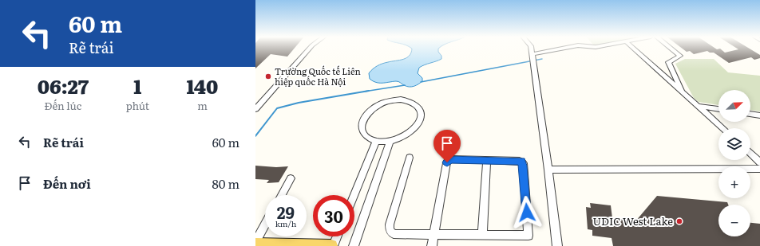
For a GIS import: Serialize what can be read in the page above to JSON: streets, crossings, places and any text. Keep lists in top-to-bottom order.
{
  "places": ["Trường Quốc tế Liên hiệp quốc Hà Nội", "UDIC West Lake"],
  "north": "top right",
  "page": {
    "turn": ["60 m", "Rẽ trái"],
    "eta": [
      "06:27",
      "Đến lúc",
      "1",
      "phút",
      "140",
      "m"
    ],
    "map_buttons": ["+", "−"],
    "list": [
      {
        "name": "Rẽ trái",
        "value": "60 m"
      },
      {
        "name": "Đến nơi",
        "value": "80 m"
      }
    ],
    "speed": "29 km/h",
    "limit": "30"
  }
}
